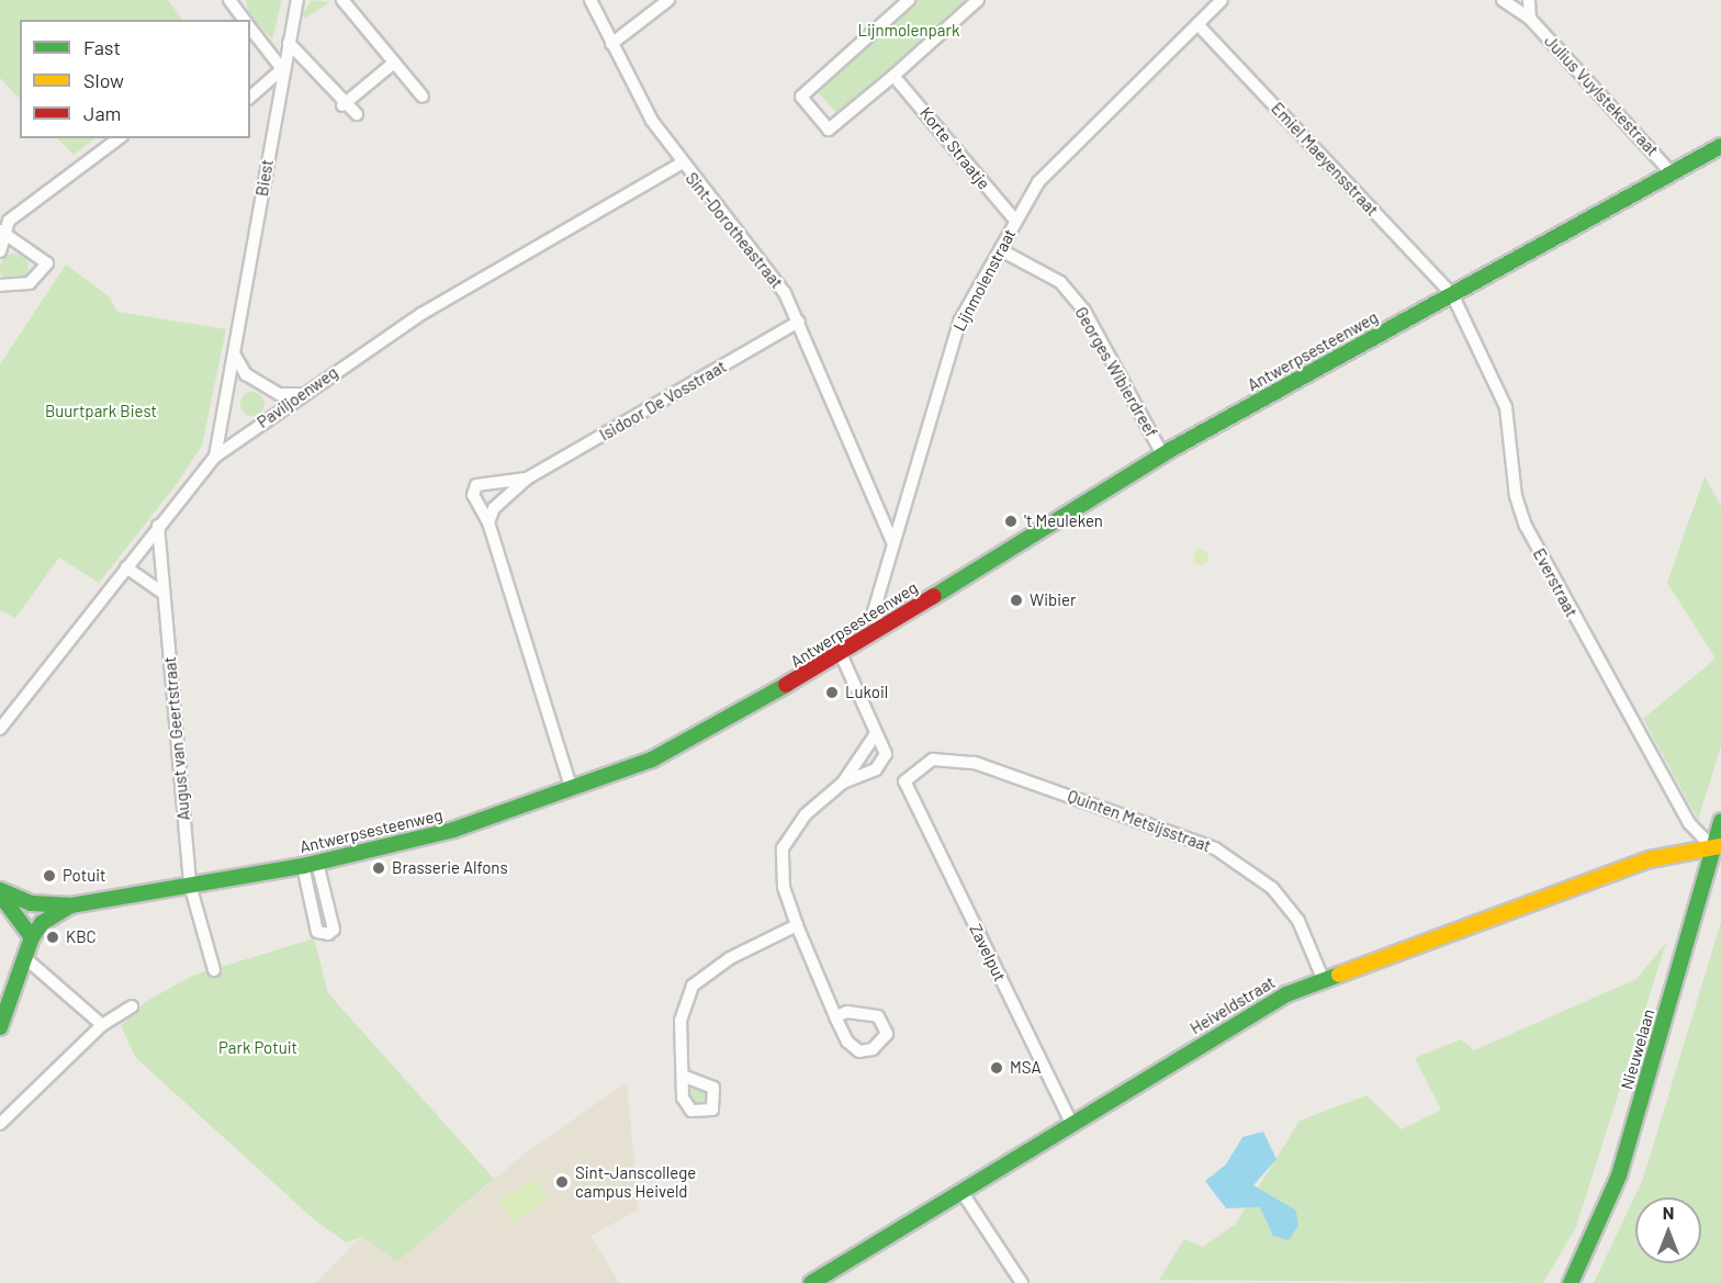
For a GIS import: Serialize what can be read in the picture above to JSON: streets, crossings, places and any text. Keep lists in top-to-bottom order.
{
  "streets": {
    "main road": ["Antwerpsesteenweg", "Heiveldstraat", "Nieuwelaan"],
    "street": [
      "Julius Vuylstekestraat",
      "Korte Straatje",
      "Emiel Maeyensstraat",
      "Biest",
      "Sint-Dorotheastraat",
      "Lijnmolenstraat",
      "Georges Wibierdreef",
      "Paviljoenweg",
      "Isidoor De Vosstraat",
      "Everstraat",
      "August van Geertstraat",
      "Quinten Metsijsstraat",
      "Zavelput"
    ]
  },
  "crossings": [
    ["Julius Vuylstekestraat", "Antwerpsesteenweg"],
    ["Korte Straatje", "Lijnmolenstraat"],
    ["Emiel Maeyensstraat", "Lijnmolenstraat"],
    ["Emiel Maeyensstraat", "Antwerpsesteenweg"],
    ["Emiel Maeyensstraat", "Everstraat"],
    ["Biest", "Paviljoenweg"],
    ["Sint-Dorotheastraat", "Lijnmolenstraat"],
    ["Sint-Dorotheastraat", "Paviljoenweg"],
    ["Sint-Dorotheastraat", "Isidoor De Vosstraat"],
    ["Lijnmolenstraat", "Antwerpsesteenweg"],
    ["Lijnmolenstraat", "Georges Wibierdreef"],
    ["Antwerpsesteenweg", "Georges Wibierdreef"],
    ["Antwerpsesteenweg", "Isidoor De Vosstraat"],
    ["Antwerpsesteenweg", "Everstraat"],
    ["Antwerpsesteenweg", "August van Geertstraat"],
    ["Paviljoenweg", "August van Geertstraat"],
    ["Everstraat", "Heiveldstraat"],
    ["Everstraat", "Nieuwelaan"],
    ["Quinten Metsijsstraat", "Zavelput"],
    ["Quinten Metsijsstraat", "Heiveldstraat"],
    ["Zavelput", "Heiveldstraat"],
    ["Heiveldstraat", "Nieuwelaan"]
  ],
  "parks": ["Lijnmolenpark", "Buurtpark Biest", "Park Potuit"],
  "places": [
    "'t Meuleken",
    "Wibier",
    "Lukoil",
    "Brasserie Alfons",
    "Potuit",
    "KBC",
    "MSA",
    "Sint-Janscollege campus Heiveld"
  ],
  "legend": ["Fast", "Slow", "Jam"],
  "north": "top"
}
